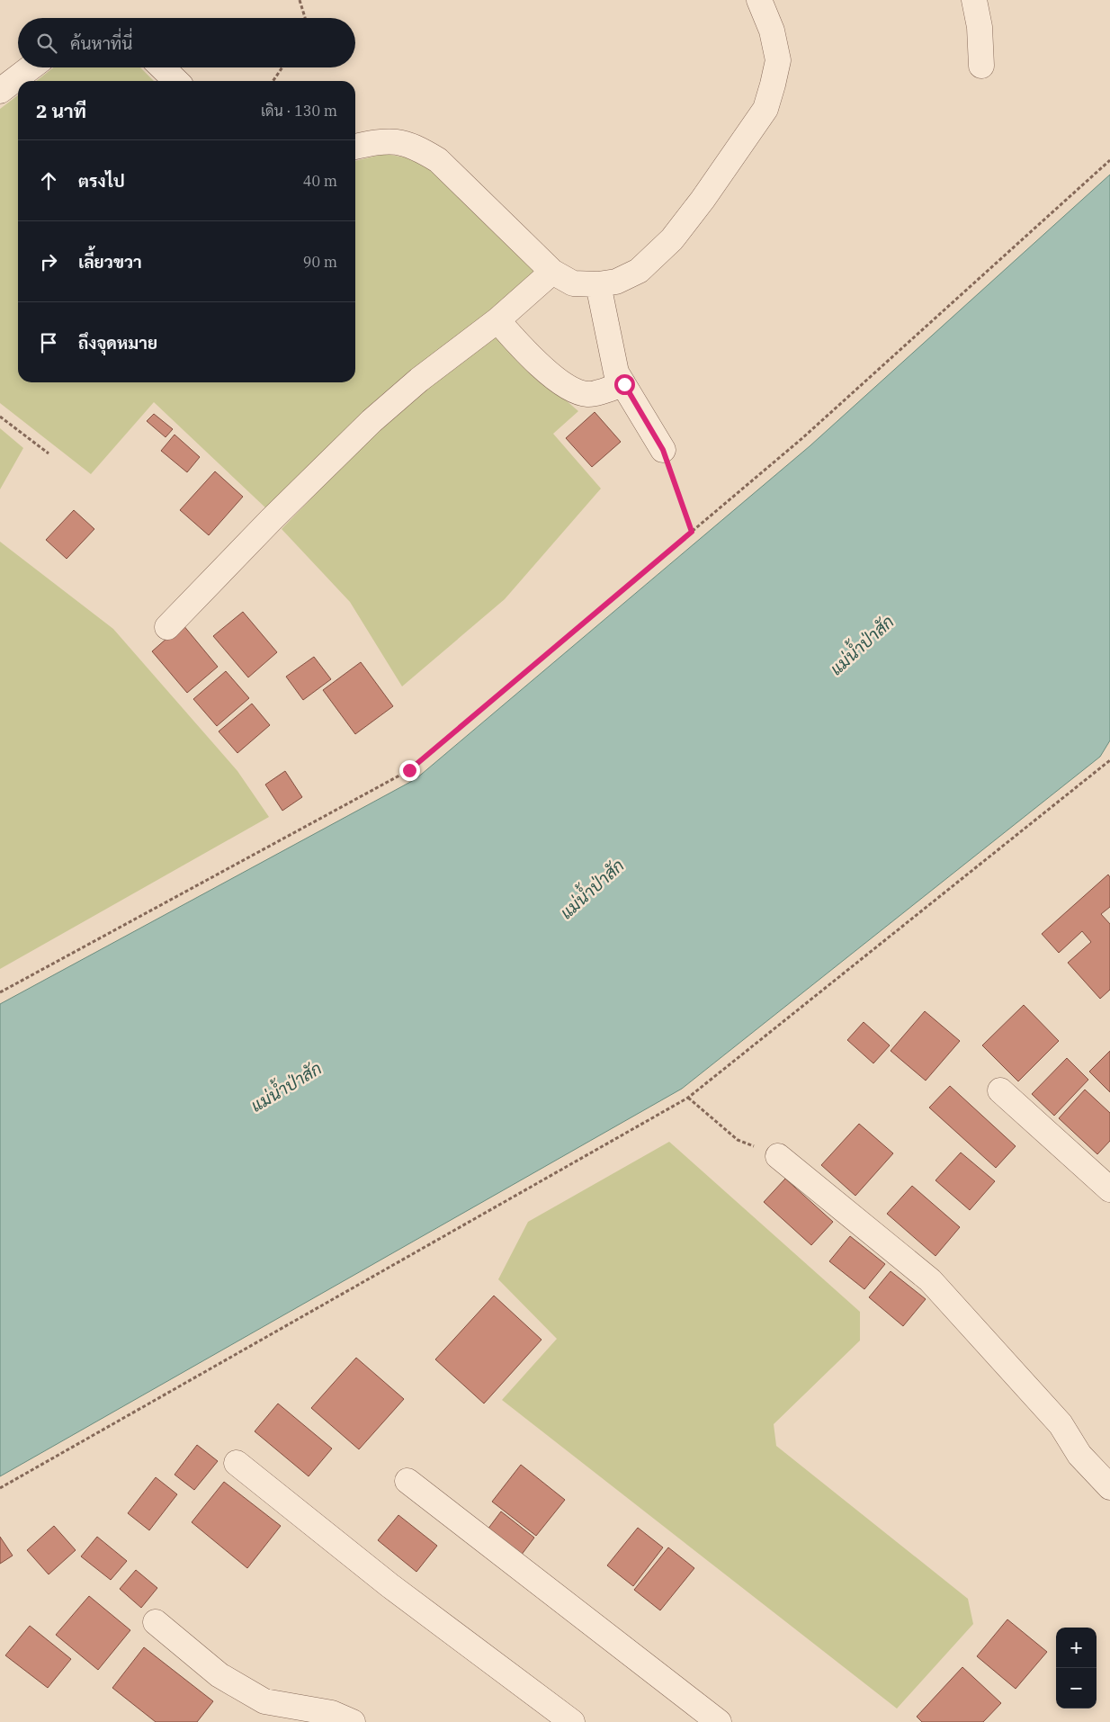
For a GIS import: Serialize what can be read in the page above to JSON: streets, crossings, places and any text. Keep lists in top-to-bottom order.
{
  "water": ["แม่น้ำป่าสัก"],
  "page": {
    "search": "ค้นหาที่นี่",
    "heading": ["2 นาที", "เดิน · 130 m"],
    "list": [
      ["ตรงไป", "40 m"],
      ["เลี้ยวขวา", "90 m"],
      "ถึงจุดหมาย"
    ],
    "map_buttons": ["+", "−"]
  }
}
